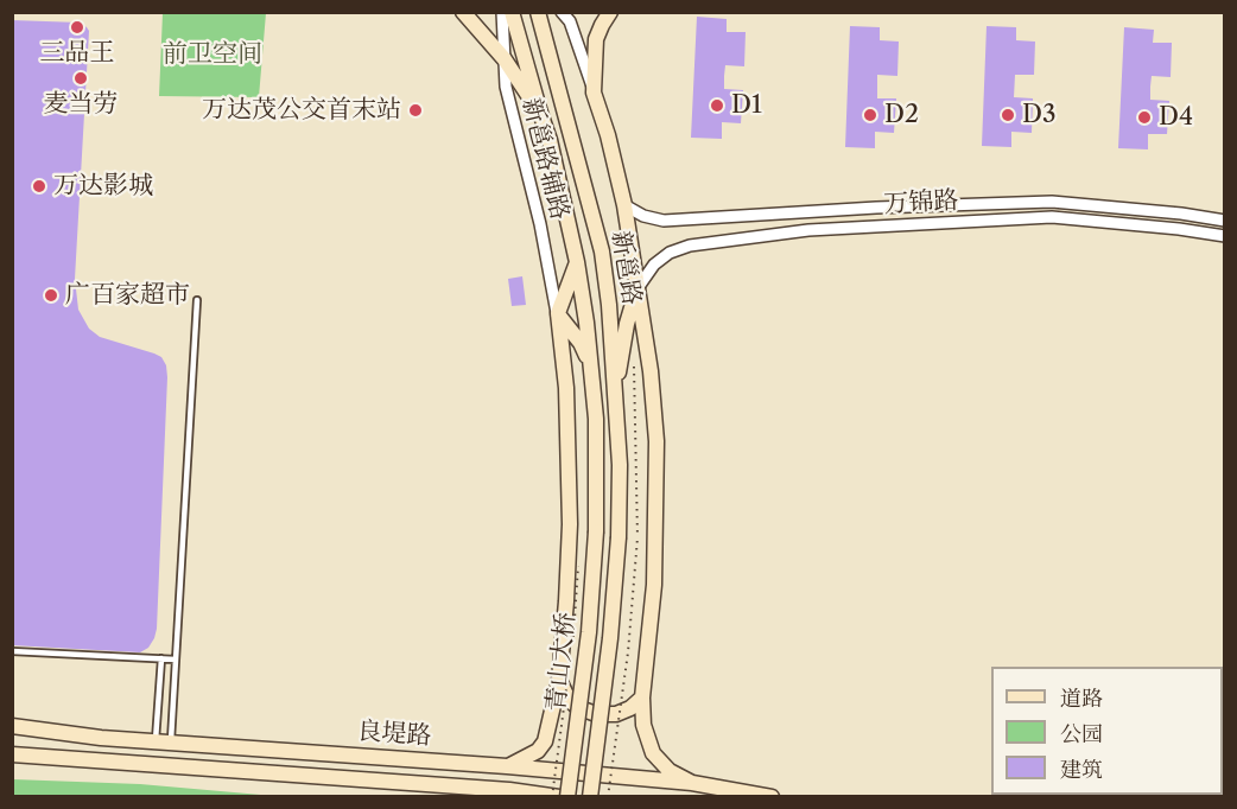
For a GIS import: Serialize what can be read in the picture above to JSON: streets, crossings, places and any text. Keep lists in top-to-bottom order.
{
  "streets": {
    "main road": ["新邕路", "青山大桥", "良堤路"],
    "street": ["新邕路辅路", "万锦路"]
  },
  "crossings": [
    ["新邕路", "青山大桥"]
  ],
  "parks": ["前卫空间"],
  "places": [
    "三品王",
    "麦当劳",
    "D1",
    "万达茂公交首末站",
    "D2",
    "D3",
    "D4",
    "万达影城",
    "广百家超市"
  ],
  "legend": ["道路", "公园", "建筑"]
}
